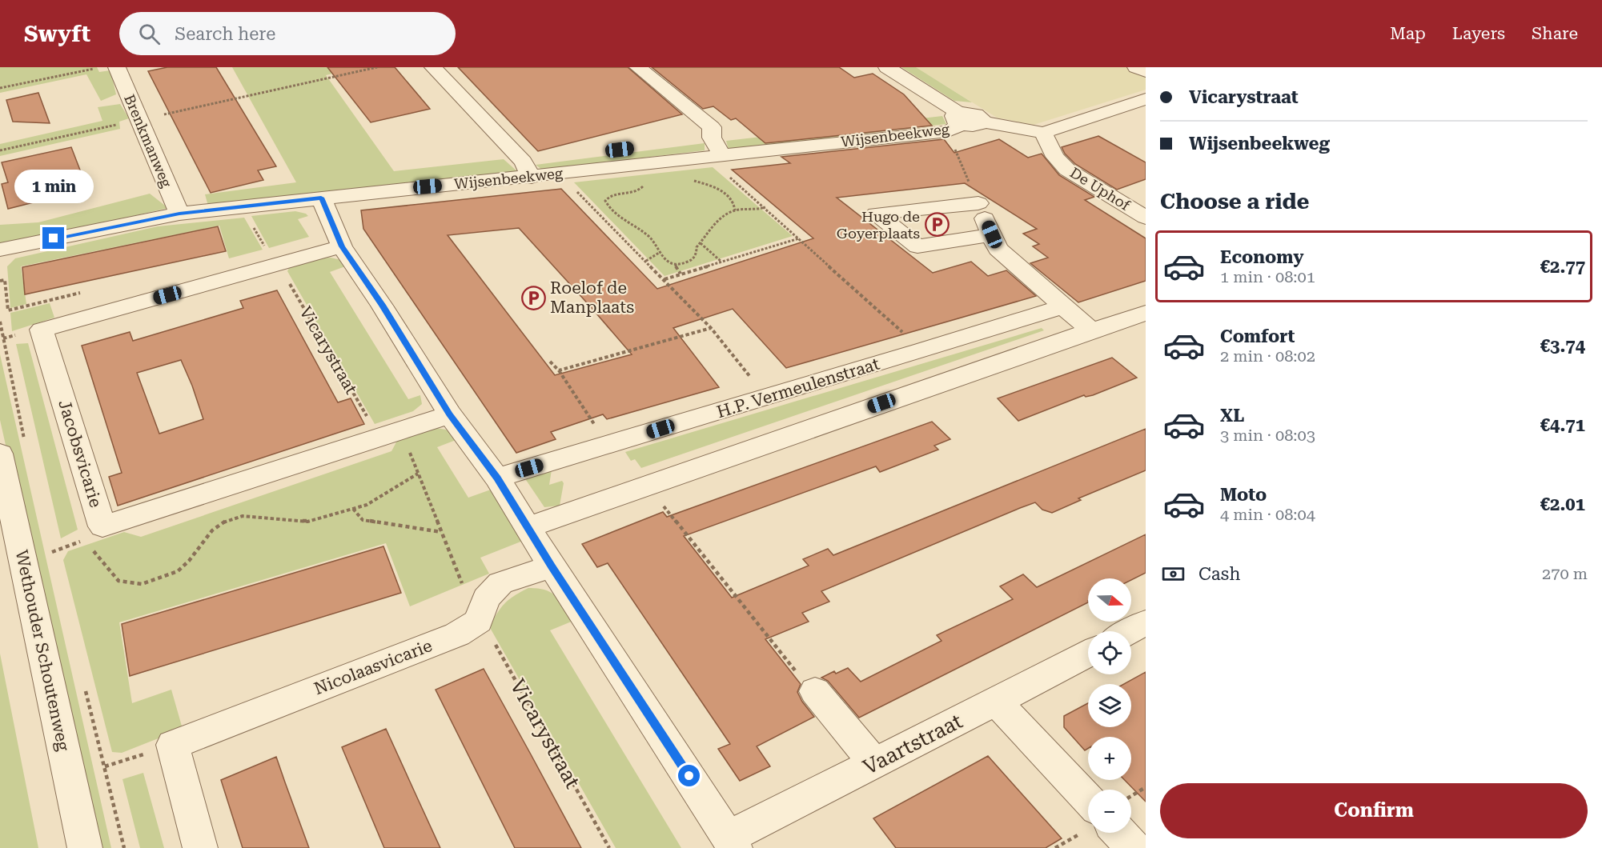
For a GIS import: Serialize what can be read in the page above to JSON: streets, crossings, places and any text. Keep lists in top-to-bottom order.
{
  "streets": {
    "street": [
      "Wijsenbeekweg",
      "Brenkmanweg",
      "De Uphof",
      "H.P. Vermeulenstraat",
      "Jacobsvicarie",
      "Wethouder Schoutenweg",
      "Nicolaasvicarie",
      "Vaartstraat"
    ],
    "path": ["Vicarystraat"]
  },
  "crossings": [
    ["Wijsenbeekweg", "Brenkmanweg"],
    ["Wijsenbeekweg", "Vicarystraat"],
    ["Vicarystraat", "Jacobsvicarie"],
    ["Vicarystraat", "Nicolaasvicarie"]
  ],
  "places": {
    "parking": ["Hugo de Goyerplaats", "Roelof de Manplaats"]
  },
  "north": "right",
  "page": {
    "header": "Swyft",
    "search": "Search here",
    "nav": ["Map", "Layers", "Share"],
    "banner": ["Vicarystraat", "Wijsenbeekweg"],
    "bubble": "1 min",
    "heading": "Choose a ride",
    "list": [
      {
        "name": "Economy",
        "note": "1 min · 08:01",
        "value": "€2.77"
      },
      {
        "name": "Comfort",
        "note": "2 min · 08:02",
        "value": "€3.74"
      },
      {
        "name": "XL",
        "note": "3 min · 08:03",
        "value": "€4.71"
      },
      {
        "name": "Moto",
        "note": "4 min · 08:04",
        "value": "€2.01"
      }
    ],
    "pay": ["Cash", "270 m"],
    "map_buttons": ["+", "−"],
    "buttons": "Confirm"
  }
}
